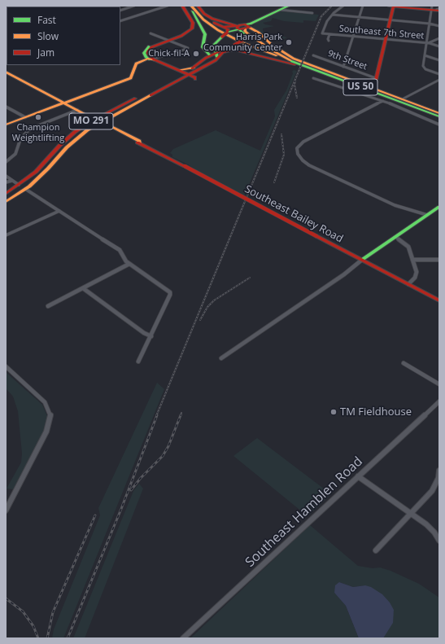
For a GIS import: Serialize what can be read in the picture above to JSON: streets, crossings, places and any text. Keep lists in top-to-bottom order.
{
  "streets": {
    "main road": ["US 50", "MO 291", "Southeast Bailey Road"],
    "street": ["Southeast 7th Street", "9th Street", "Southeast Hamblen Road"]
  },
  "crossings": [
    ["US 50", "MO 291"],
    ["MO 291", "Southeast Bailey Road"]
  ],
  "places": [
    "Harris Park Community Center",
    "Chick-fil-A",
    "Champion Weightlifting",
    "TM Fieldhouse"
  ],
  "legend": ["Fast", "Slow", "Jam"]
}
